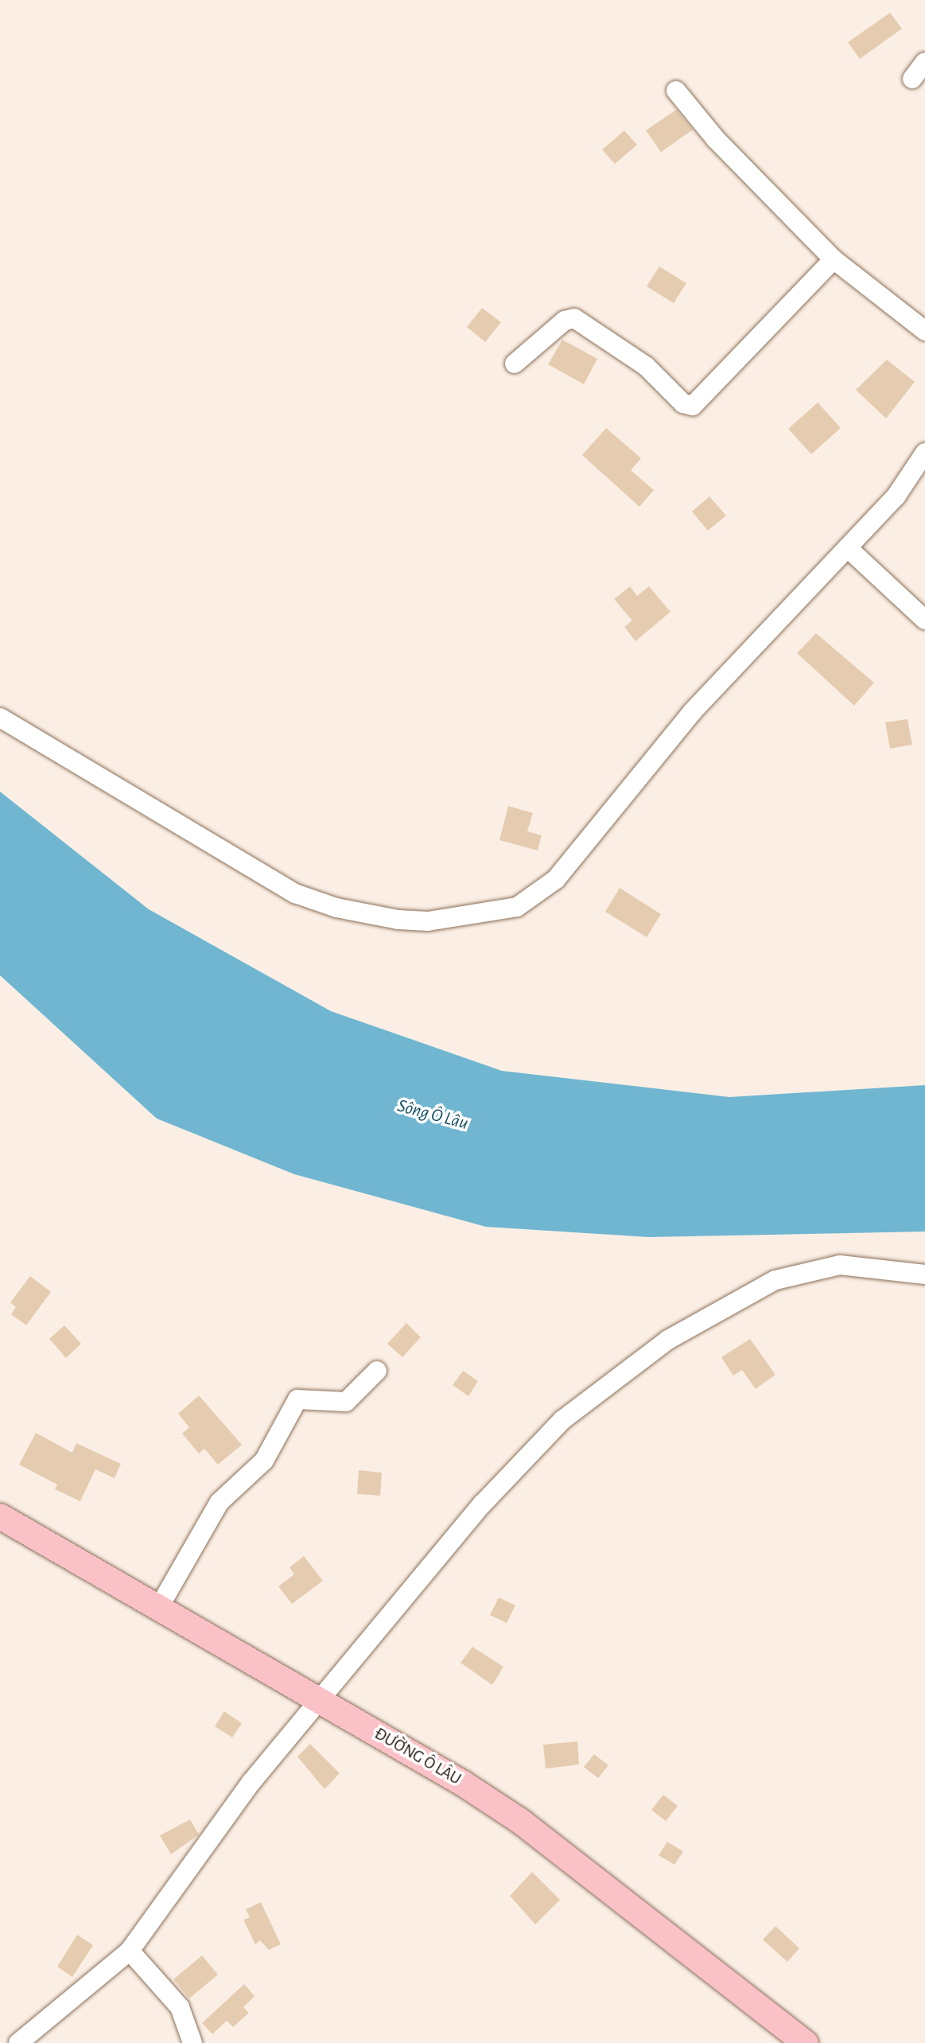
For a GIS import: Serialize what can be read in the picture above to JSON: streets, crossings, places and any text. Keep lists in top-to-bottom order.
{
  "streets": {
    "main road": ["ĐƯỜNG Ô LÂU"]
  },
  "water": ["Sông Ô Lâu"]
}
